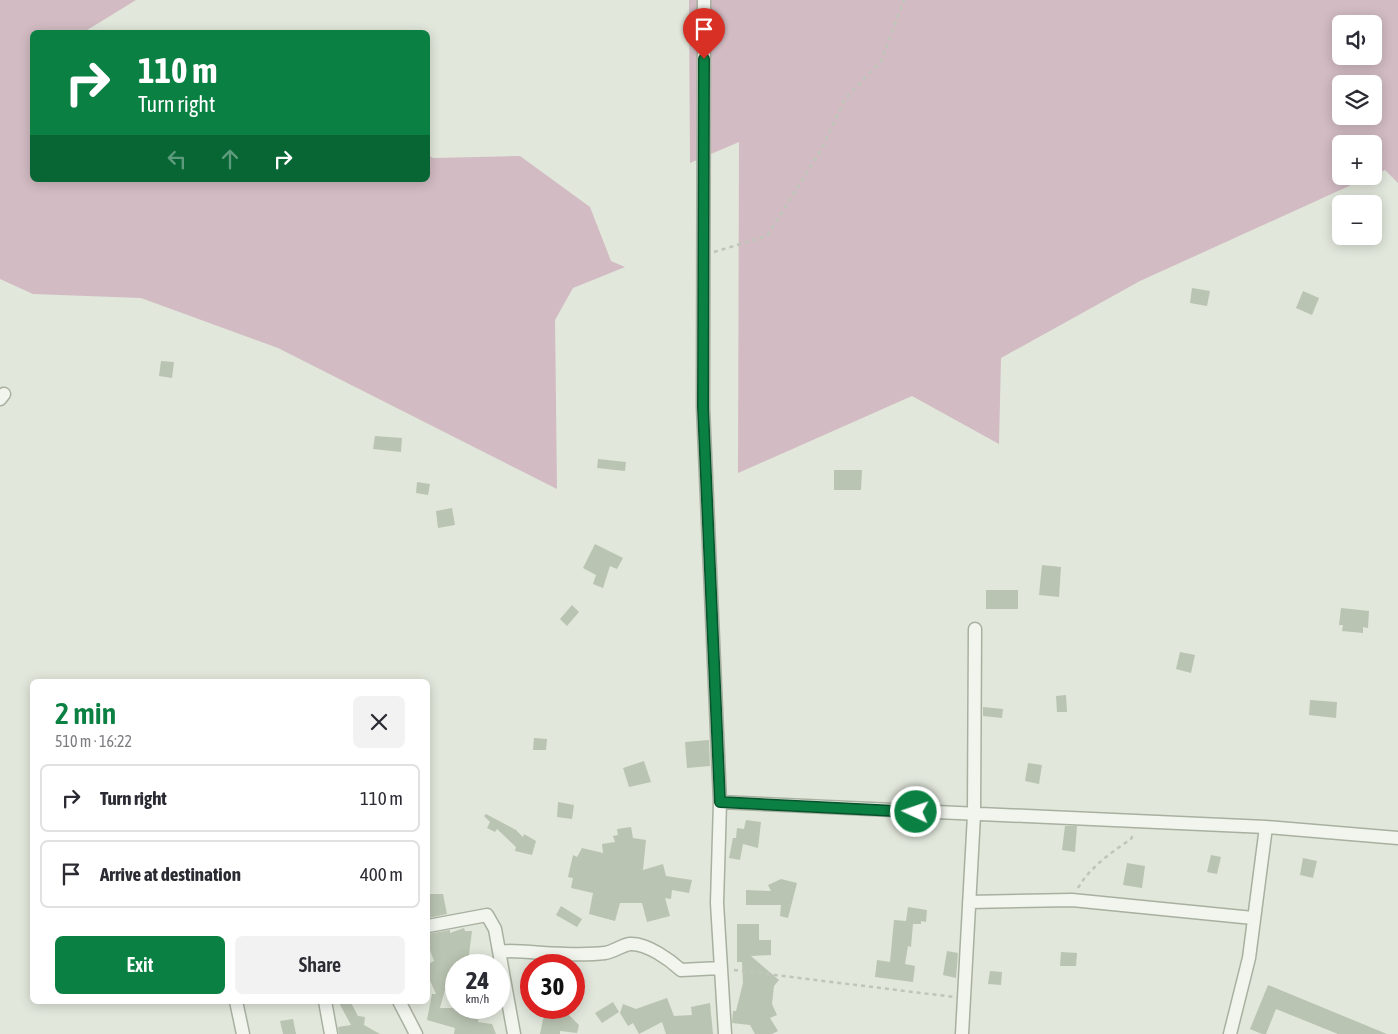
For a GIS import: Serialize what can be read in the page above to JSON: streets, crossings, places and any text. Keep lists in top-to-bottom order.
{
  "page": {
    "map_buttons": ["+", "−"],
    "turn": ["110 m", "Turn right"],
    "heading": ["2 min", "510 m · 16:22"],
    "list": [
      {
        "name": "Turn right",
        "value": "110 m"
      },
      {
        "name": "Arrive at destination",
        "value": "400 m"
      }
    ],
    "buttons": ["Exit", "Share"],
    "speed": "24 km/h",
    "limit": "30"
  }
}
